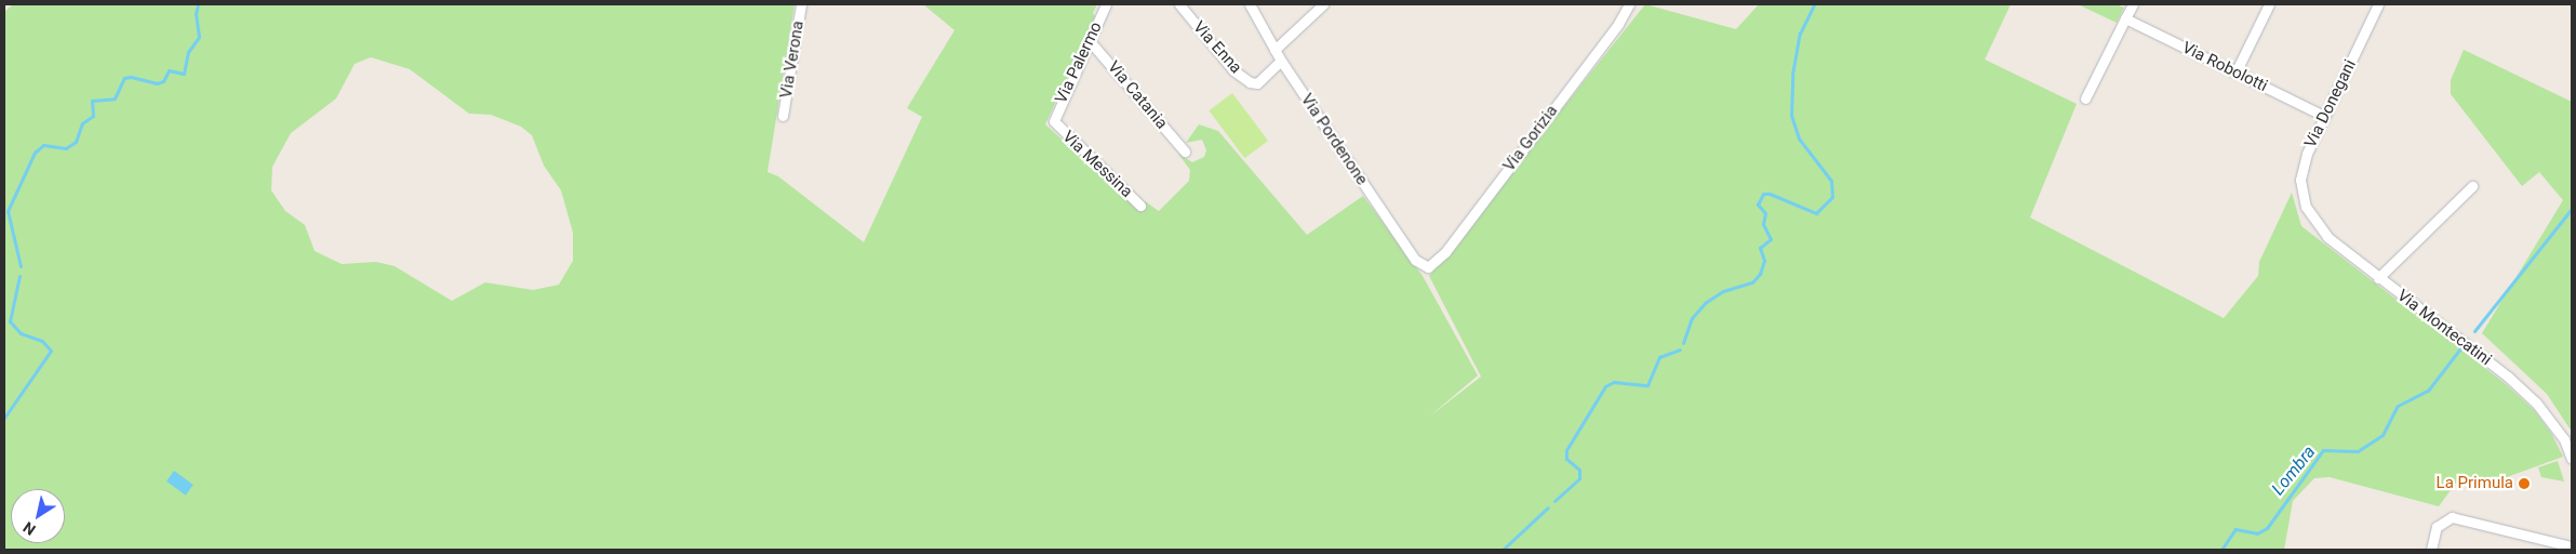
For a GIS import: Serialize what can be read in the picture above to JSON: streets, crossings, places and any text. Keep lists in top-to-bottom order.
{
  "streets": {
    "street": [
      "Via Enna",
      "Via Verona",
      "Via Palermo",
      "Via Robolotti",
      "Via Catania",
      "Via Donegani",
      "Via Gorizia",
      "Via Pordenone",
      "Via Messina",
      "Via Montecatini"
    ]
  },
  "crossings": [
    ["Via Enna", "Via Pordenone"],
    ["Via Palermo", "Via Catania"],
    ["Via Palermo", "Via Messina"],
    ["Via Robolotti", "Via Donegani"],
    ["Via Donegani", "Via Montecatini"],
    ["Via Gorizia", "Via Pordenone"]
  ],
  "water": ["Lombra"],
  "places": ["La Primula"],
  "north": "bottom left"
}
